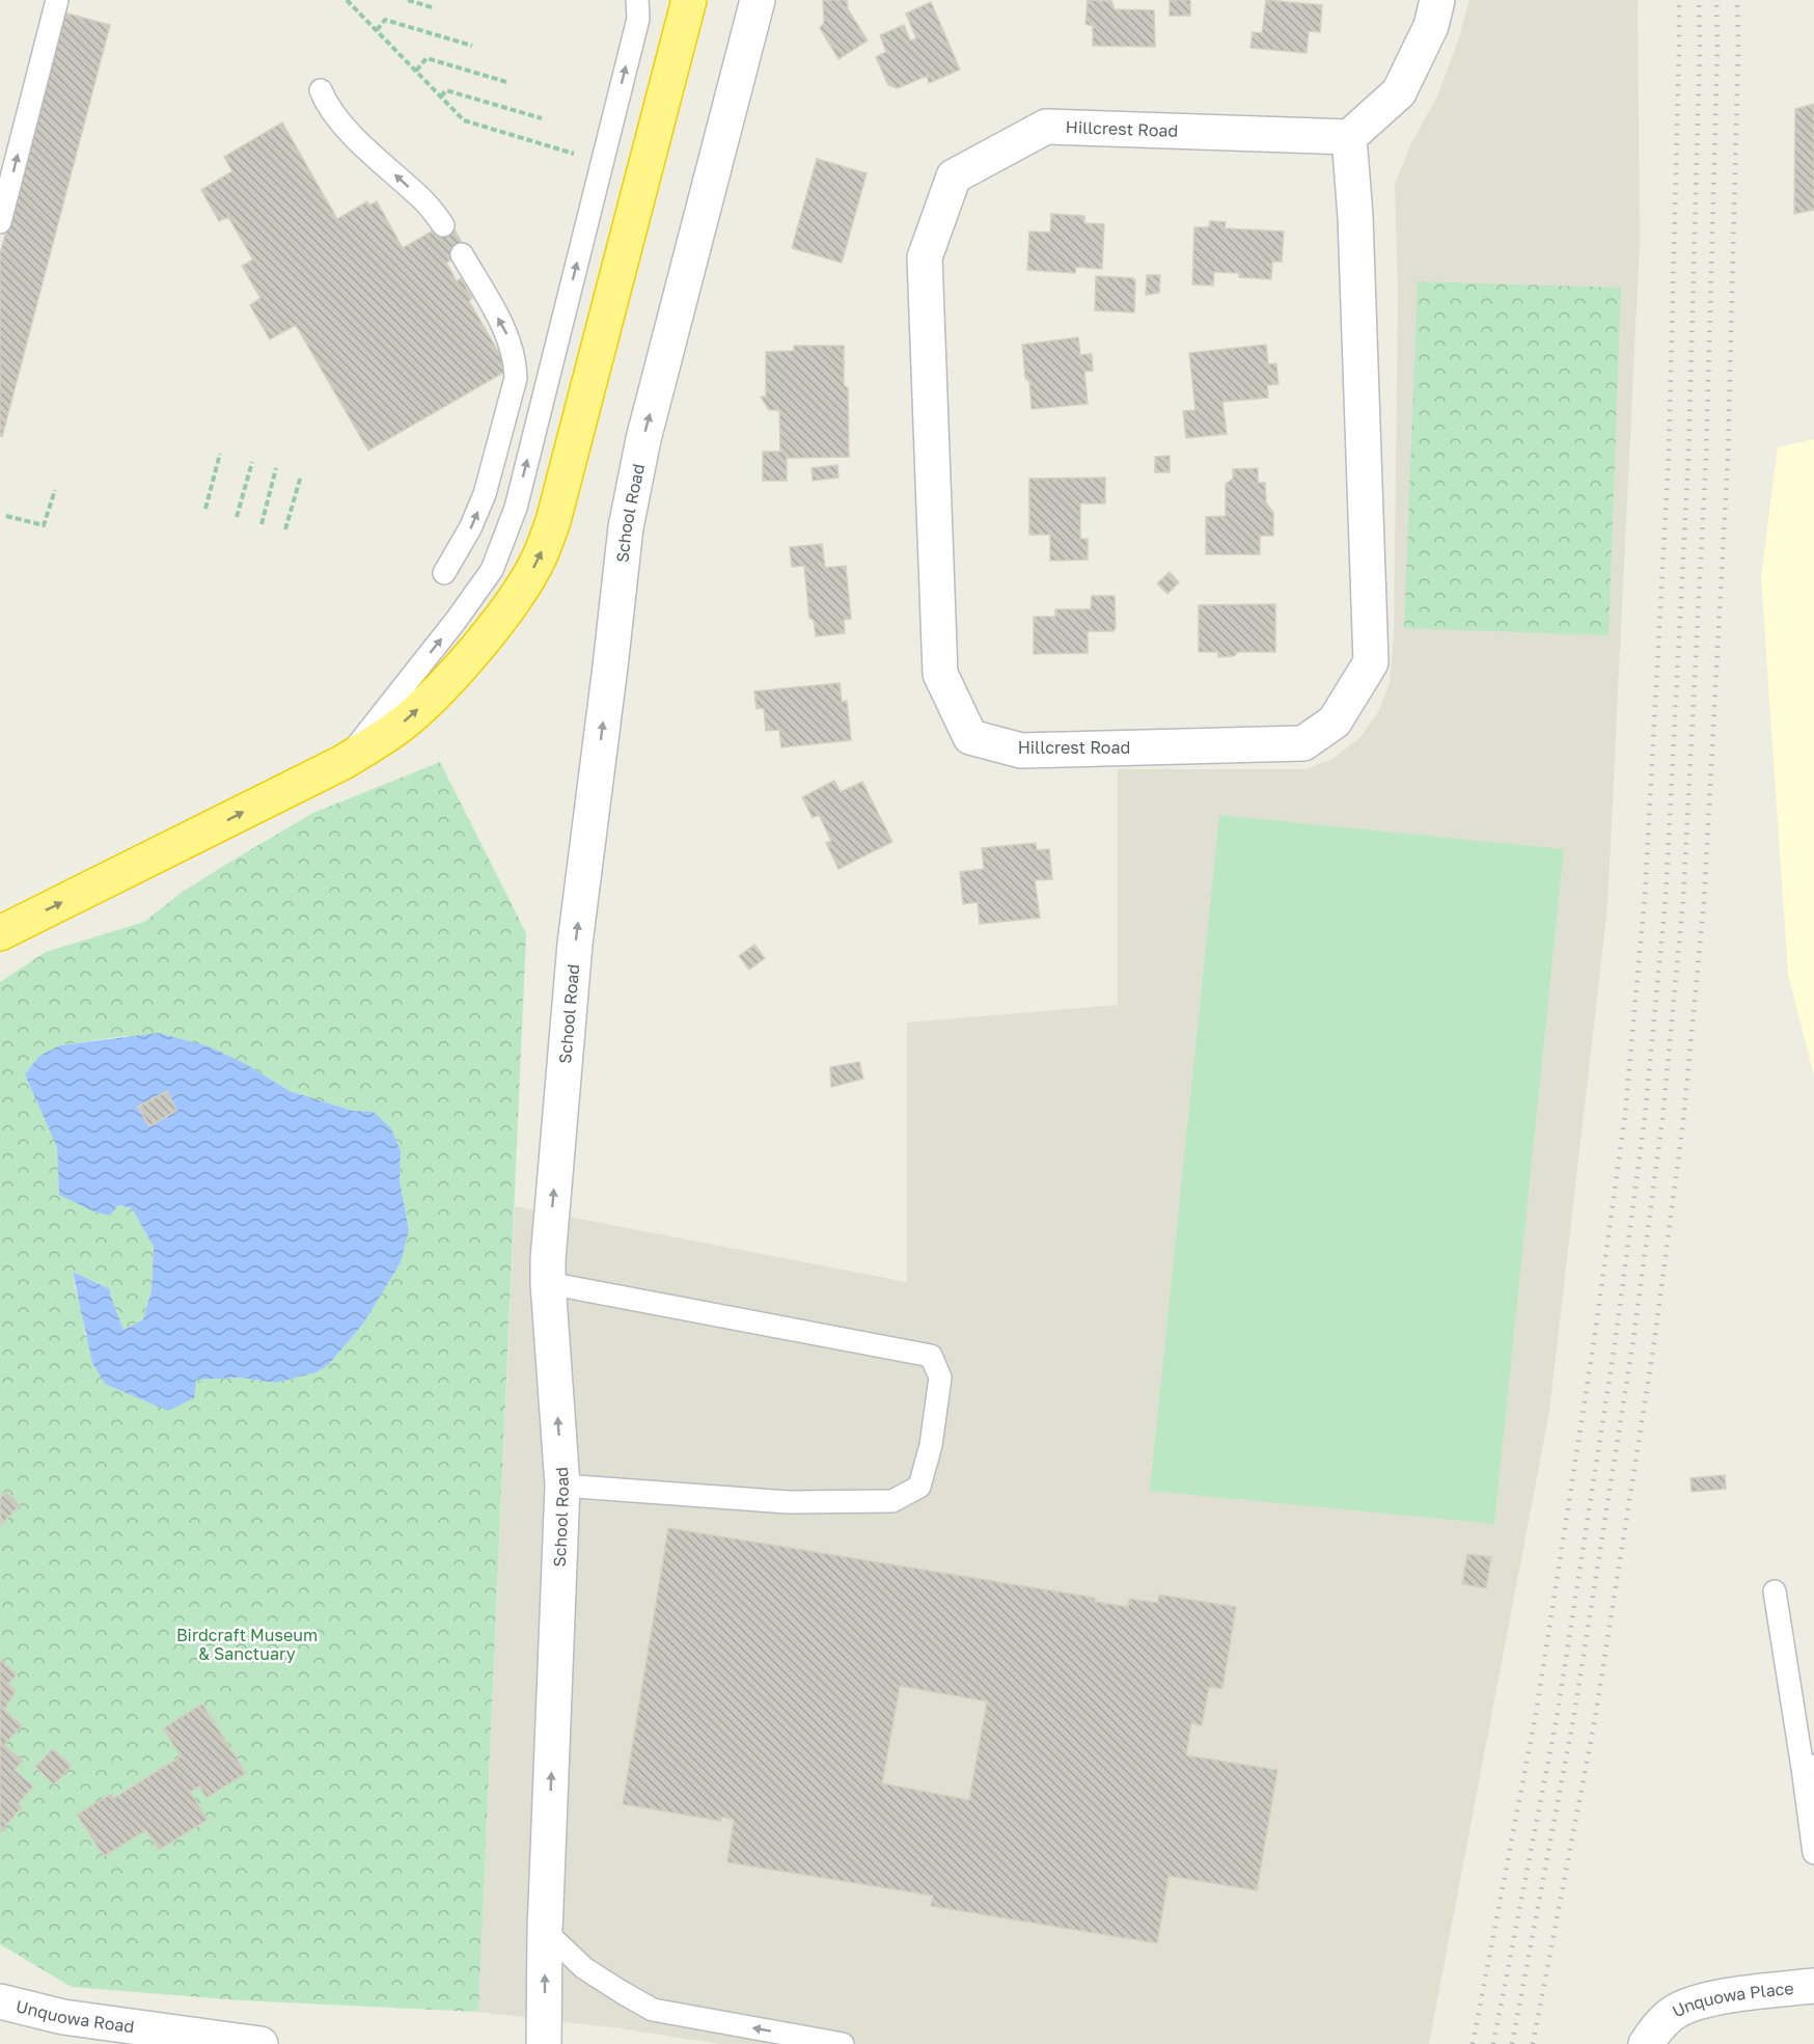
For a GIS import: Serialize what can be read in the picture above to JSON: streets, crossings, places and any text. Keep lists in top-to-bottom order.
{
  "streets": {
    "street": [
      "Hillcrest Road",
      "School Road",
      "Unquowa Place",
      "Unquowa Road"
    ]
  },
  "one_way": ["School Road"],
  "parks": ["Birdcraft Museum & Sanctuary"]
}
